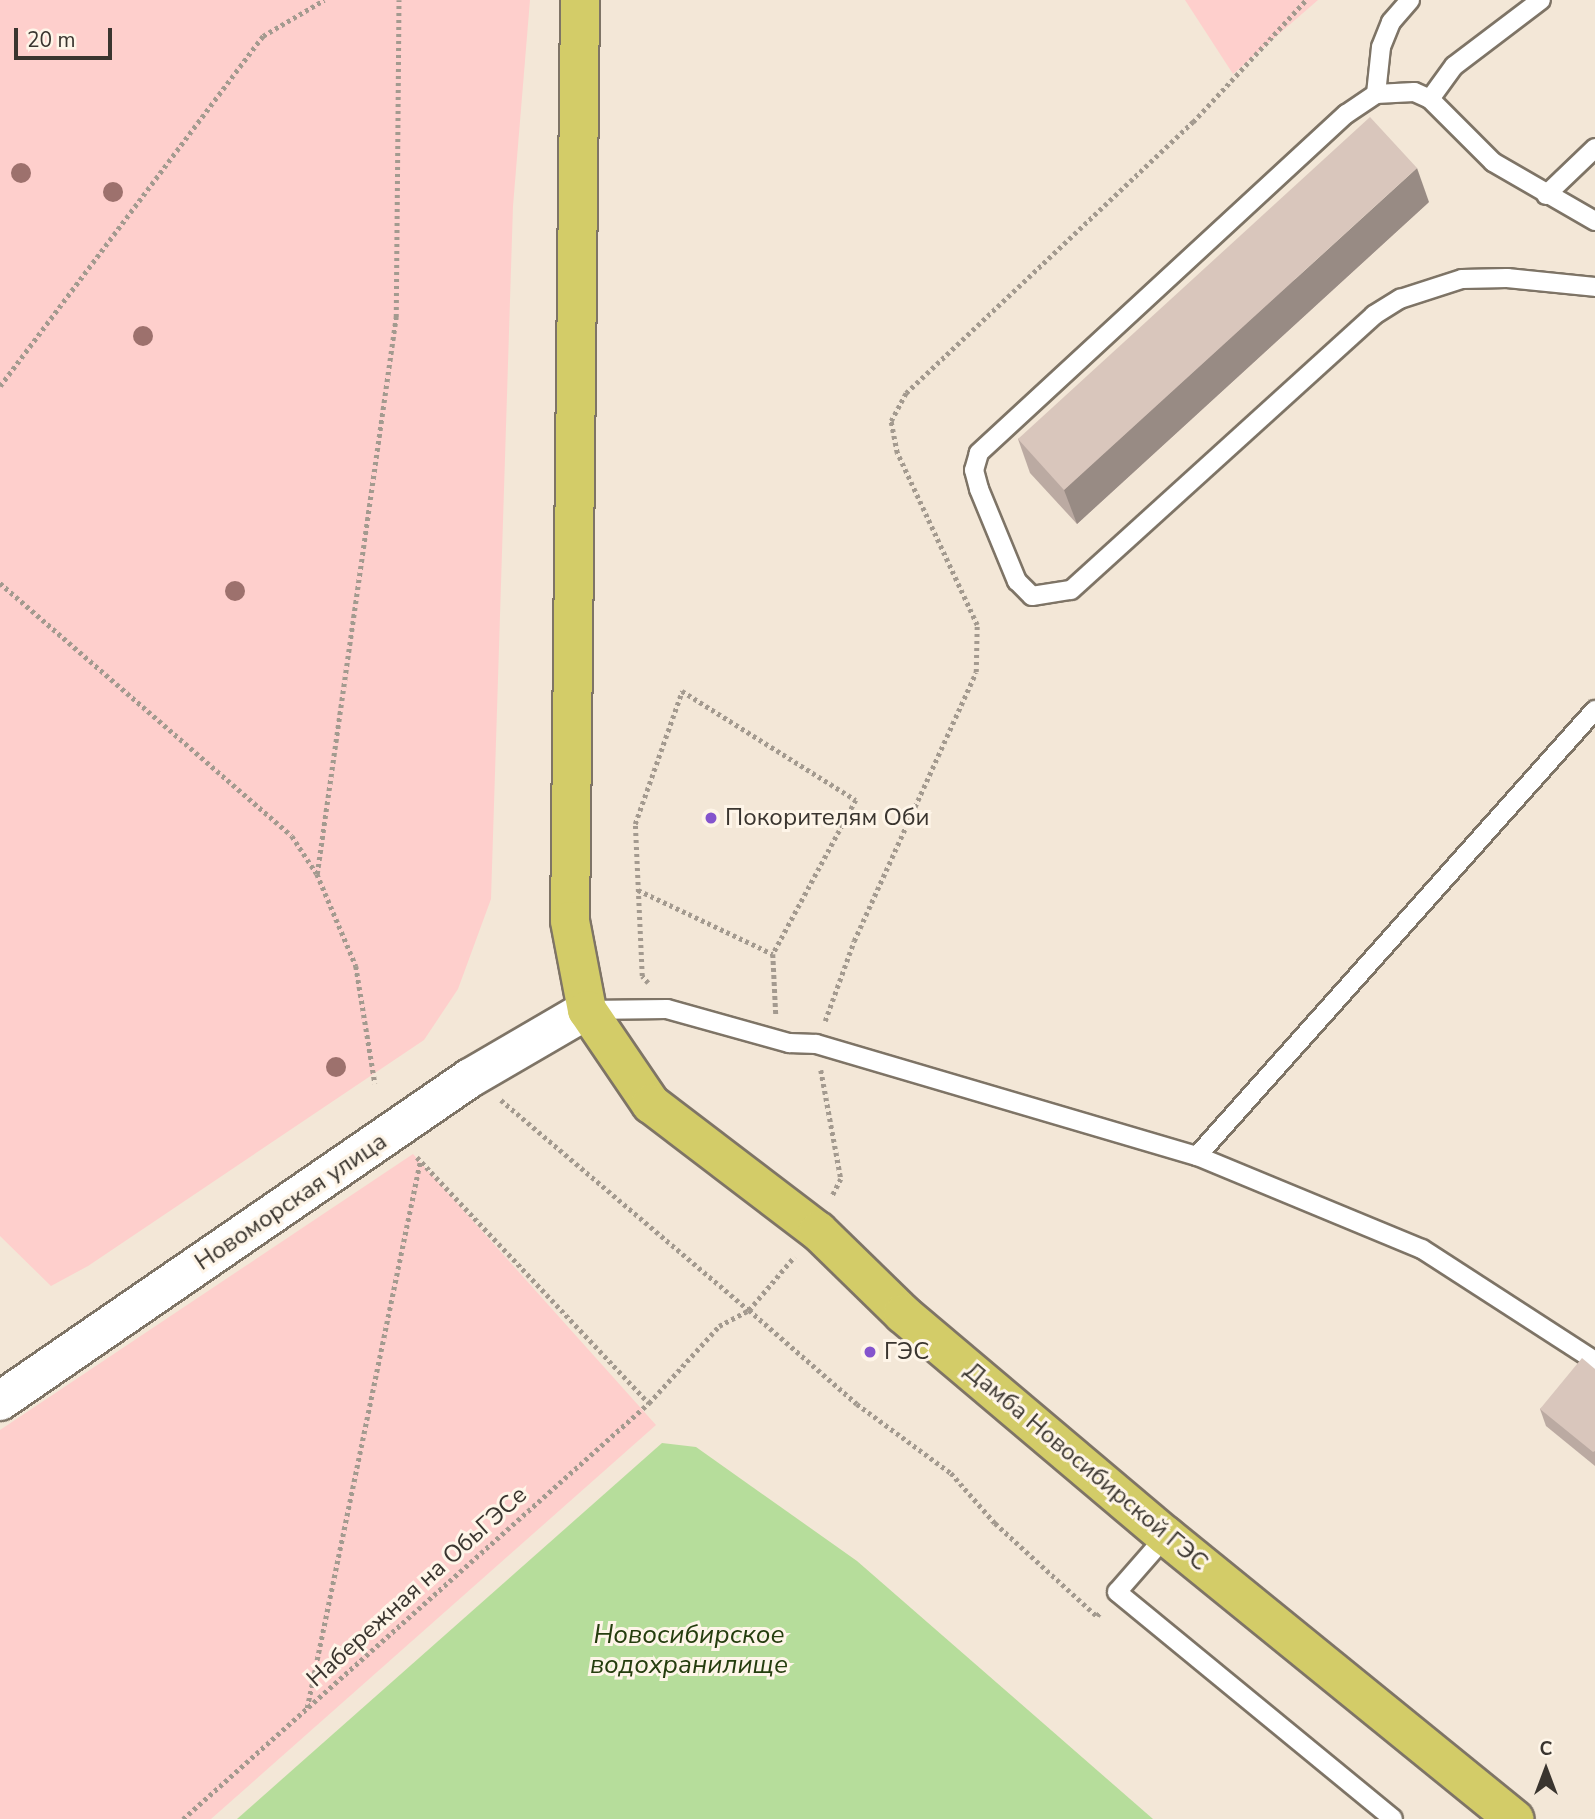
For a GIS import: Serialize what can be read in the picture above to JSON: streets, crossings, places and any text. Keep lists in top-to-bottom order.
{
  "streets": {
    "highway": ["Дамба Новосибирской ГЭС"],
    "street": ["Новоморская улица"],
    "path": ["Набережная на ОбьГЭСе"]
  },
  "crossings": [
    ["Новоморская улица", "Дамба Новосибирской ГЭС"]
  ],
  "water": ["Новосибирское водохранилище"],
  "places": ["Покорителям Оби", "ГЭС"],
  "scale_bar": "20 m",
  "north": "top"
}
